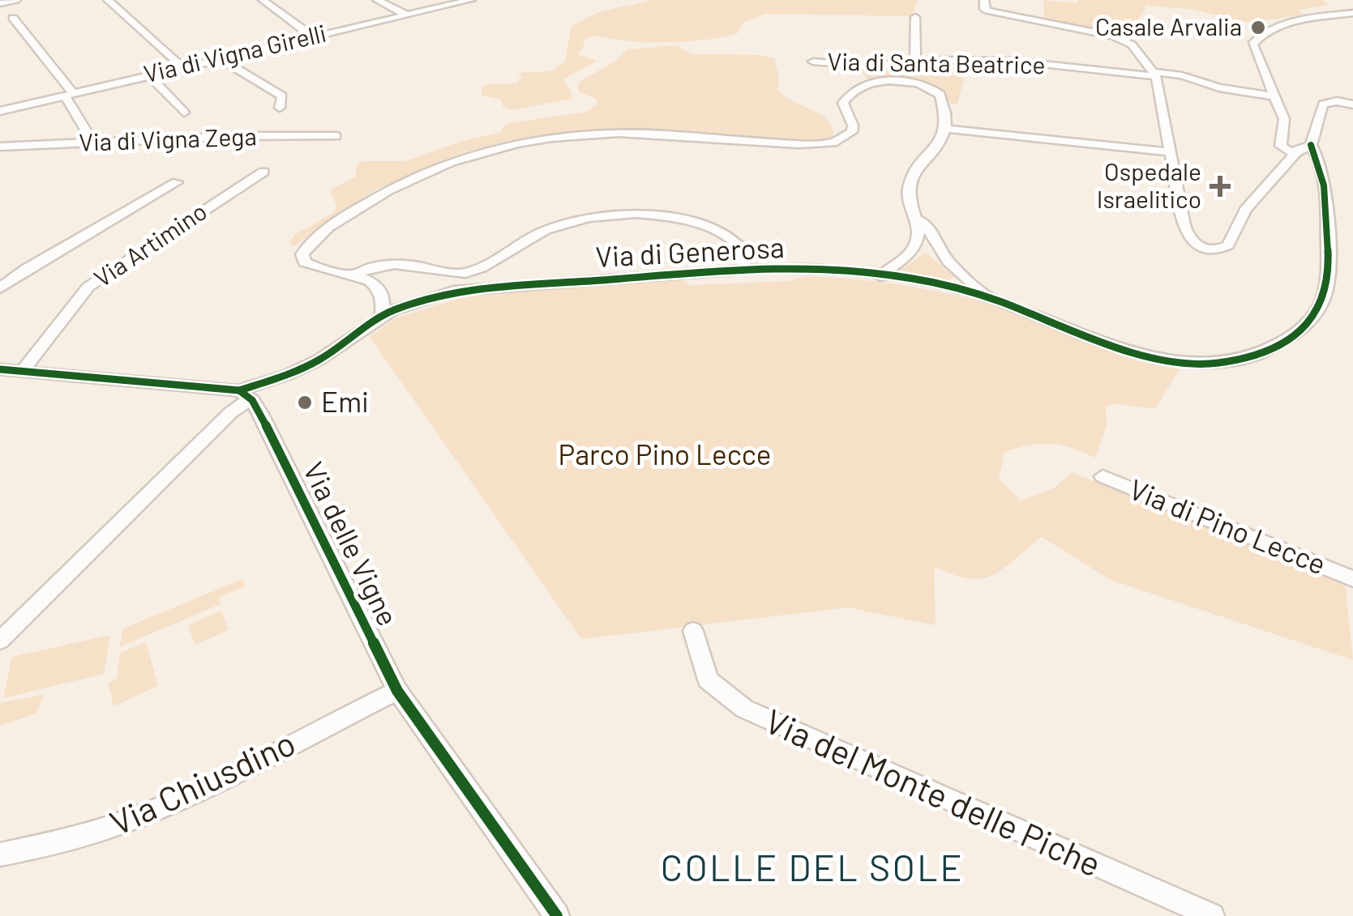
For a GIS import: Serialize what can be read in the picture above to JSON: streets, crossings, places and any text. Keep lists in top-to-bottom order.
{
  "streets": {
    "street": [
      "Via di Vigna Girelli",
      "Via di Santa Beatrice",
      "Via di Vigna Zega",
      "Via Artimino",
      "Via di Generosa",
      "Via di Pino Lecce",
      "Via delle Vigne",
      "Via Chiusdino",
      "Via del Monte delle Piche"
    ]
  },
  "crossings": [
    ["Via di Generosa", "Via delle Vigne"],
    ["Via delle Vigne", "Via Chiusdino"]
  ],
  "districts": ["COLLE DEL SOLE"],
  "parks": ["Parco Pino Lecce"],
  "places": {
    "other": ["Casale Arvalia", "Emi"],
    "health": ["Ospedale Israelitico"]
  }
}
